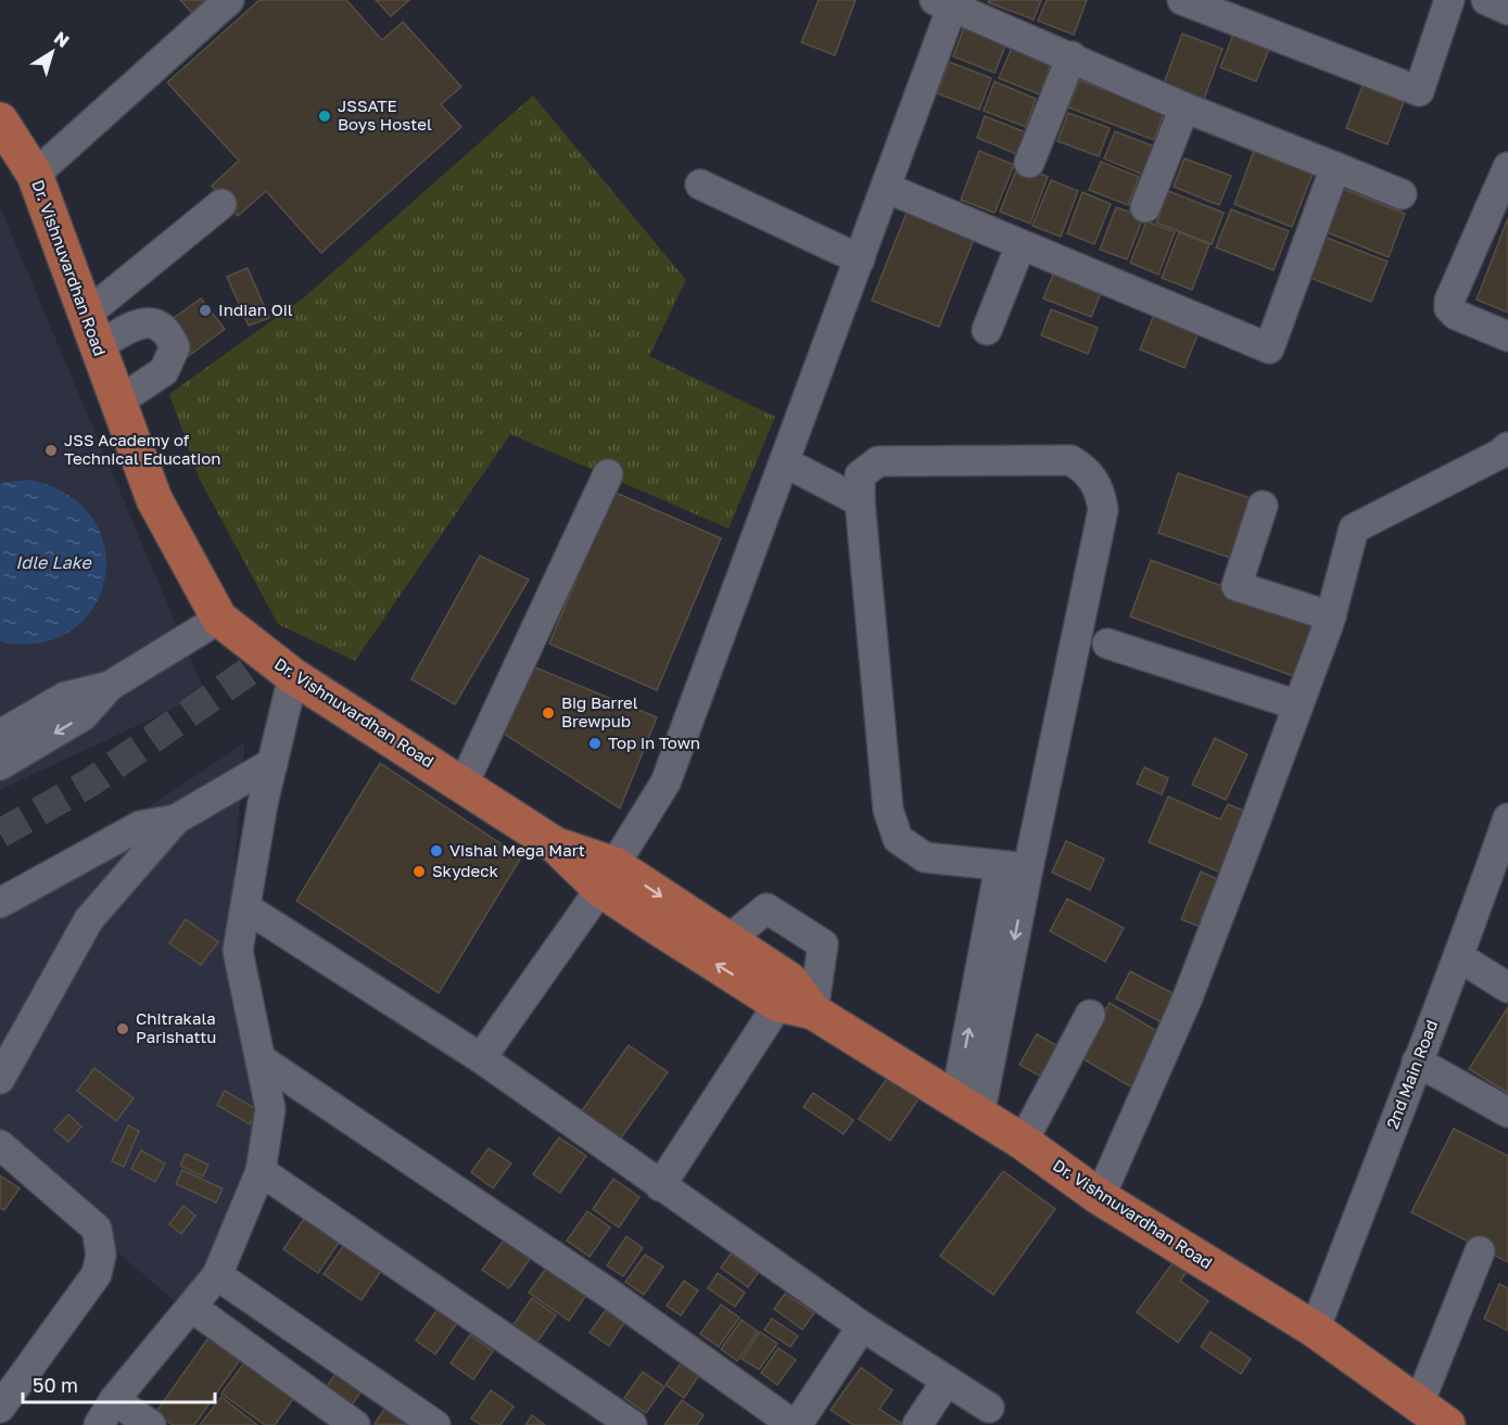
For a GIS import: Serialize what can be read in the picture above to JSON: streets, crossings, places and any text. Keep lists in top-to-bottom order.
{
  "streets": {
    "main road": ["Dr. Vishnuvardhan Road"],
    "street": ["2nd Main Road"]
  },
  "crossings": [
    ["Dr. Vishnuvardhan Road", "2nd Main Road"]
  ],
  "water": ["Idle Lake"],
  "places": [
    "JSSATE Boys Hostel",
    "Indian Oil",
    "JSS Academy of Technical Education",
    "Big Barrel Brewpub",
    "Top in Town",
    "Vishal Mega Mart",
    "Skydeck",
    "Chitrakala Parishattu"
  ],
  "scale_bar": "50 m",
  "north": "top right"
}
